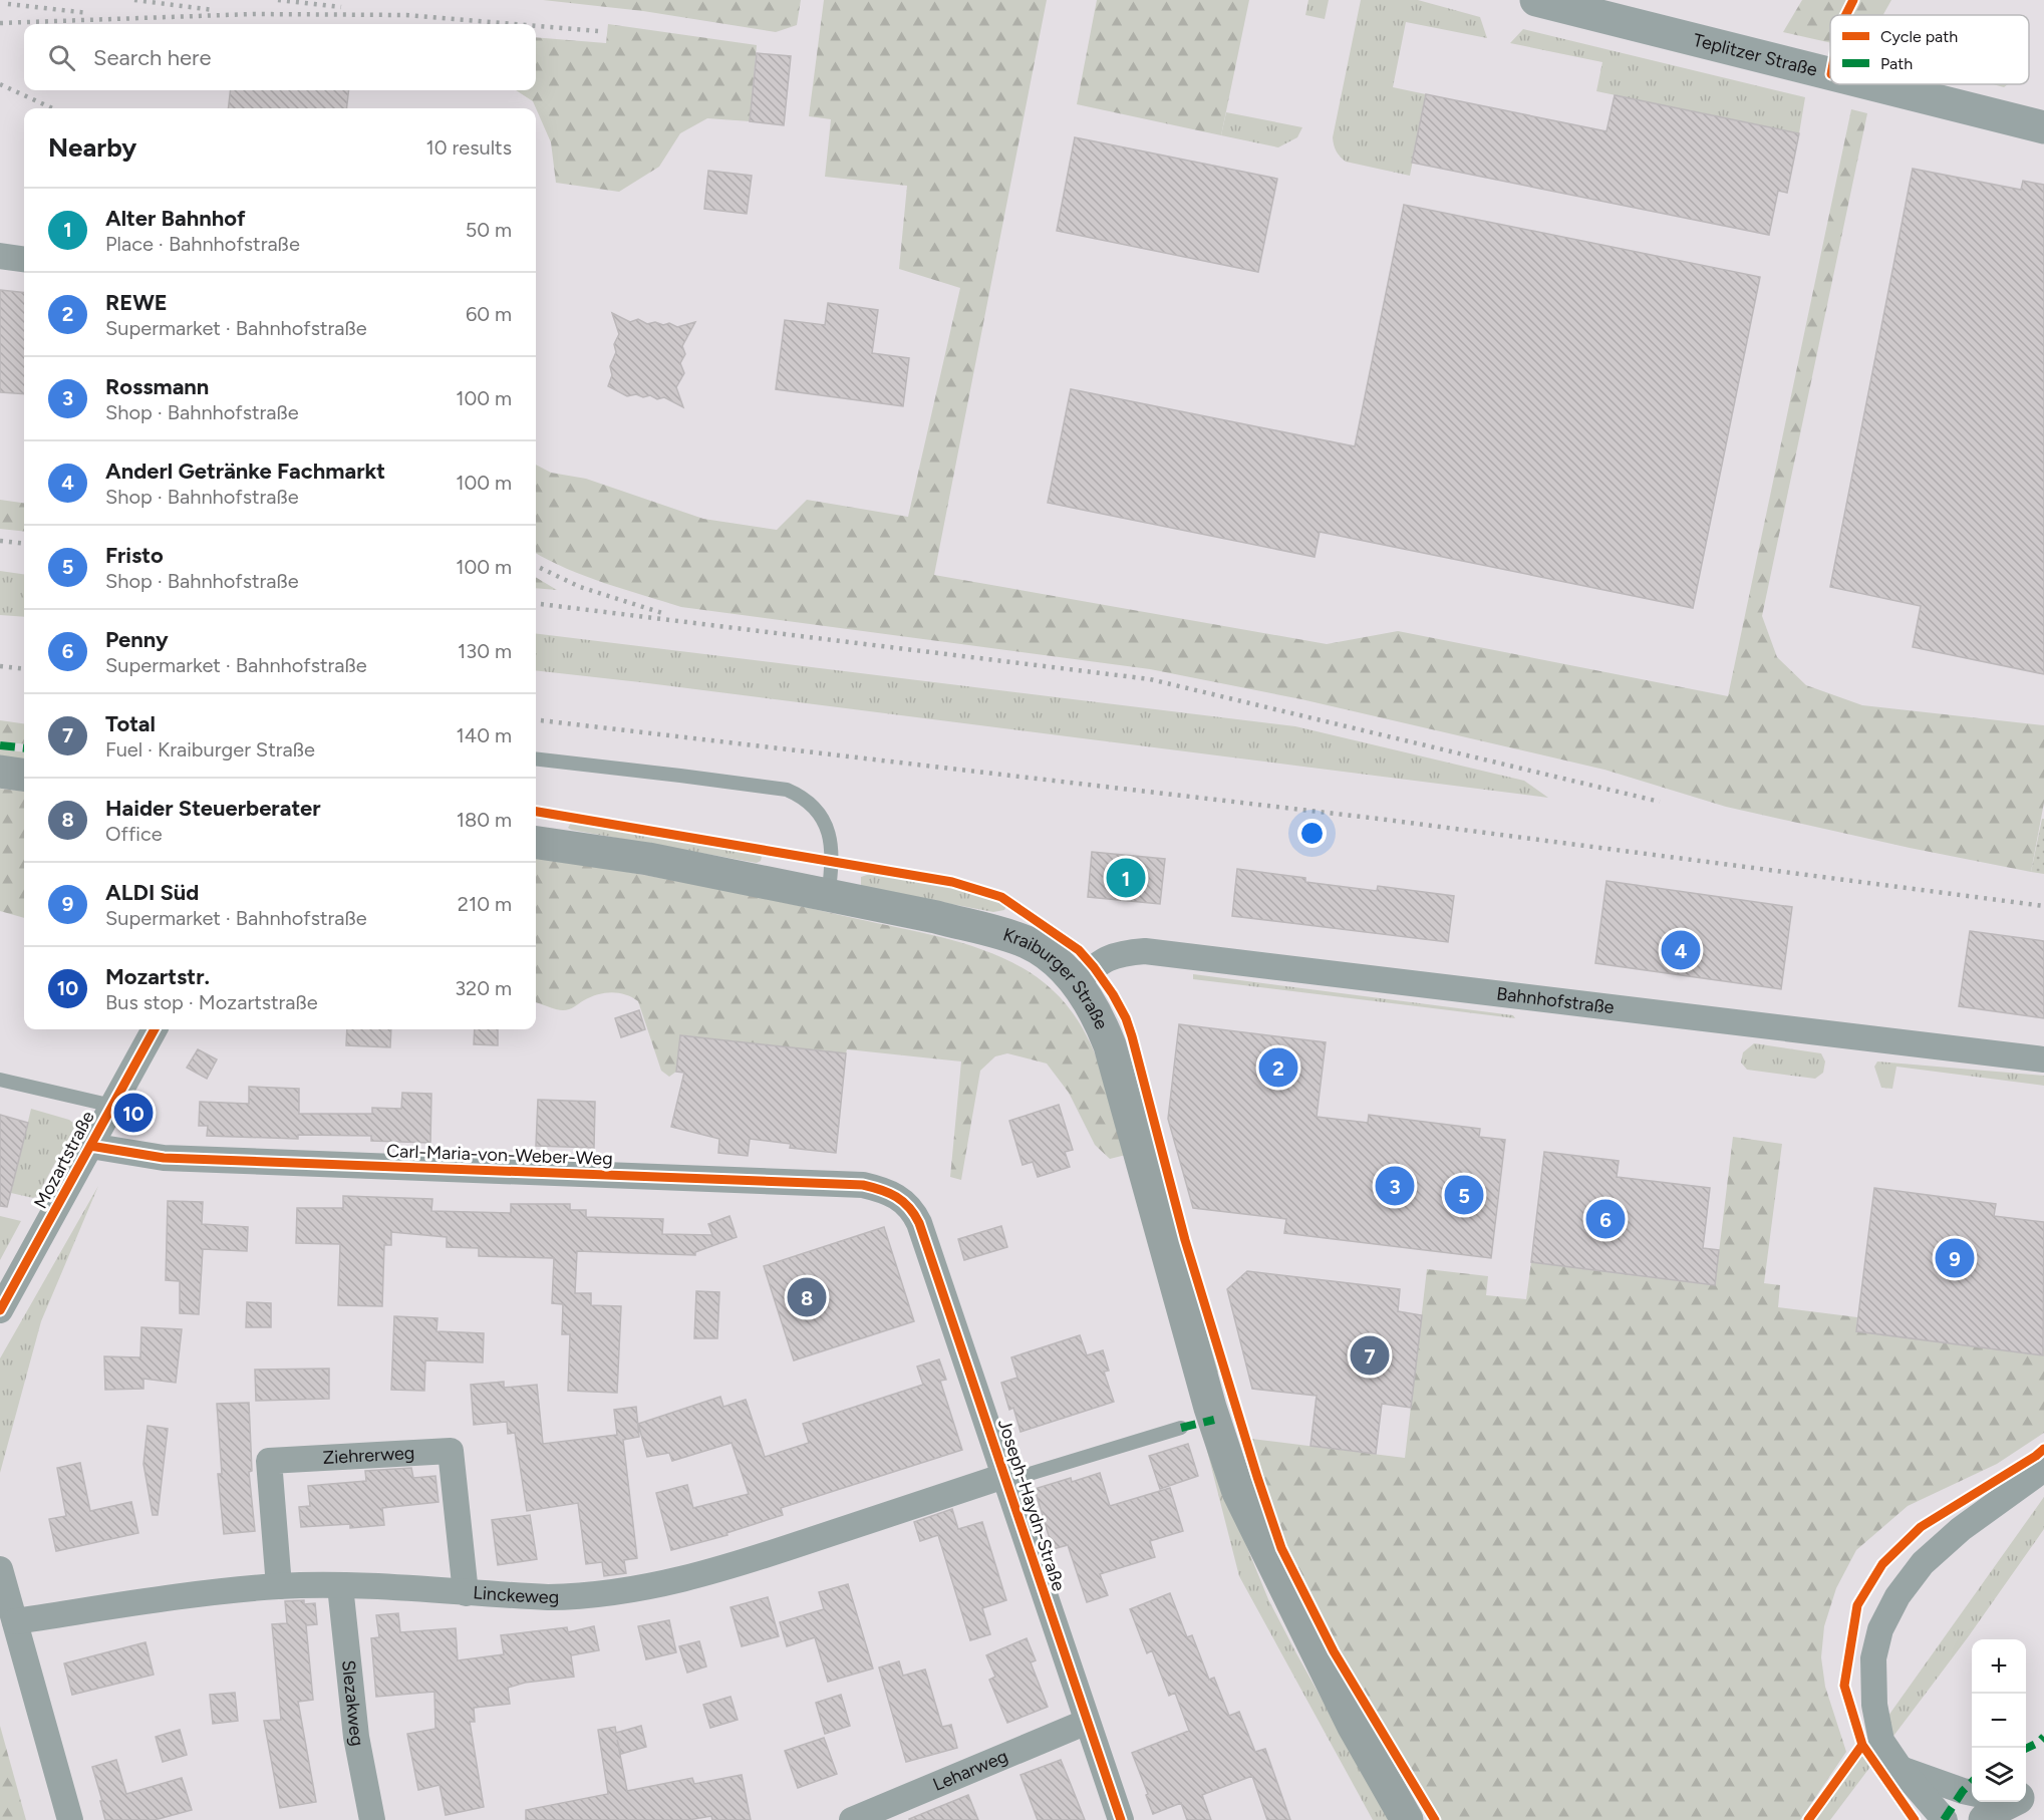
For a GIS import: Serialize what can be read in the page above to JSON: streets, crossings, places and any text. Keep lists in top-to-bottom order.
{
  "streets": {
    "main road": ["Kraiburger Straße"],
    "street": [
      "Teplitzer Straße",
      "Bahnhofstraße",
      "Carl-Maria-von-Weber-Weg",
      "Mozartstraße",
      "Ziehrerweg",
      "Joseph-Haydn-Straße",
      "Linckeweg",
      "Slezakweg",
      "Leharweg"
    ]
  },
  "crossings": [
    ["Kraiburger Straße", "Bahnhofstraße"],
    ["Carl-Maria-von-Weber-Weg", "Mozartstraße"],
    ["Carl-Maria-von-Weber-Weg", "Joseph-Haydn-Straße"],
    ["Ziehrerweg", "Linckeweg"],
    ["Joseph-Haydn-Straße", "Linckeweg"],
    ["Joseph-Haydn-Straße", "Leharweg"],
    ["Linckeweg", "Slezakweg"]
  ],
  "legend": ["Cycle path", "Path"],
  "page": {
    "search": "Search here",
    "heading": ["Nearby", "10 results"],
    "list": [
      {
        "mark": "1",
        "name": "Alter Bahnhof",
        "note": "Place · Bahnhofstraße",
        "value": "50 m"
      },
      {
        "mark": "2",
        "name": "REWE",
        "note": "Supermarket · Bahnhofstraße",
        "value": "60 m"
      },
      {
        "mark": "3",
        "name": "Rossmann",
        "note": "Shop · Bahnhofstraße",
        "value": "100 m"
      },
      {
        "mark": "4",
        "name": "Anderl Getränke Fachmarkt",
        "note": "Shop · Bahnhofstraße",
        "value": "100 m"
      },
      {
        "mark": "5",
        "name": "Fristo",
        "note": "Shop · Bahnhofstraße",
        "value": "100 m"
      },
      {
        "mark": "6",
        "name": "Penny",
        "note": "Supermarket · Bahnhofstraße",
        "value": "130 m"
      },
      {
        "mark": "7",
        "name": "Total",
        "note": "Fuel · Kraiburger Straße",
        "value": "140 m"
      },
      {
        "mark": "8",
        "name": "Haider Steuerberater",
        "note": "Office",
        "value": "180 m"
      },
      {
        "mark": "9",
        "name": "ALDI Süd",
        "note": "Supermarket · Bahnhofstraße",
        "value": "210 m"
      },
      {
        "mark": "10",
        "name": "Mozartstr.",
        "note": "Bus stop · Mozartstraße",
        "value": "320 m"
      }
    ],
    "pins": [
      "1",
      "4",
      "2",
      "10",
      "3",
      "5",
      "6",
      "9",
      "8",
      "7"
    ],
    "map_buttons": ["+", "−"]
  }
}
